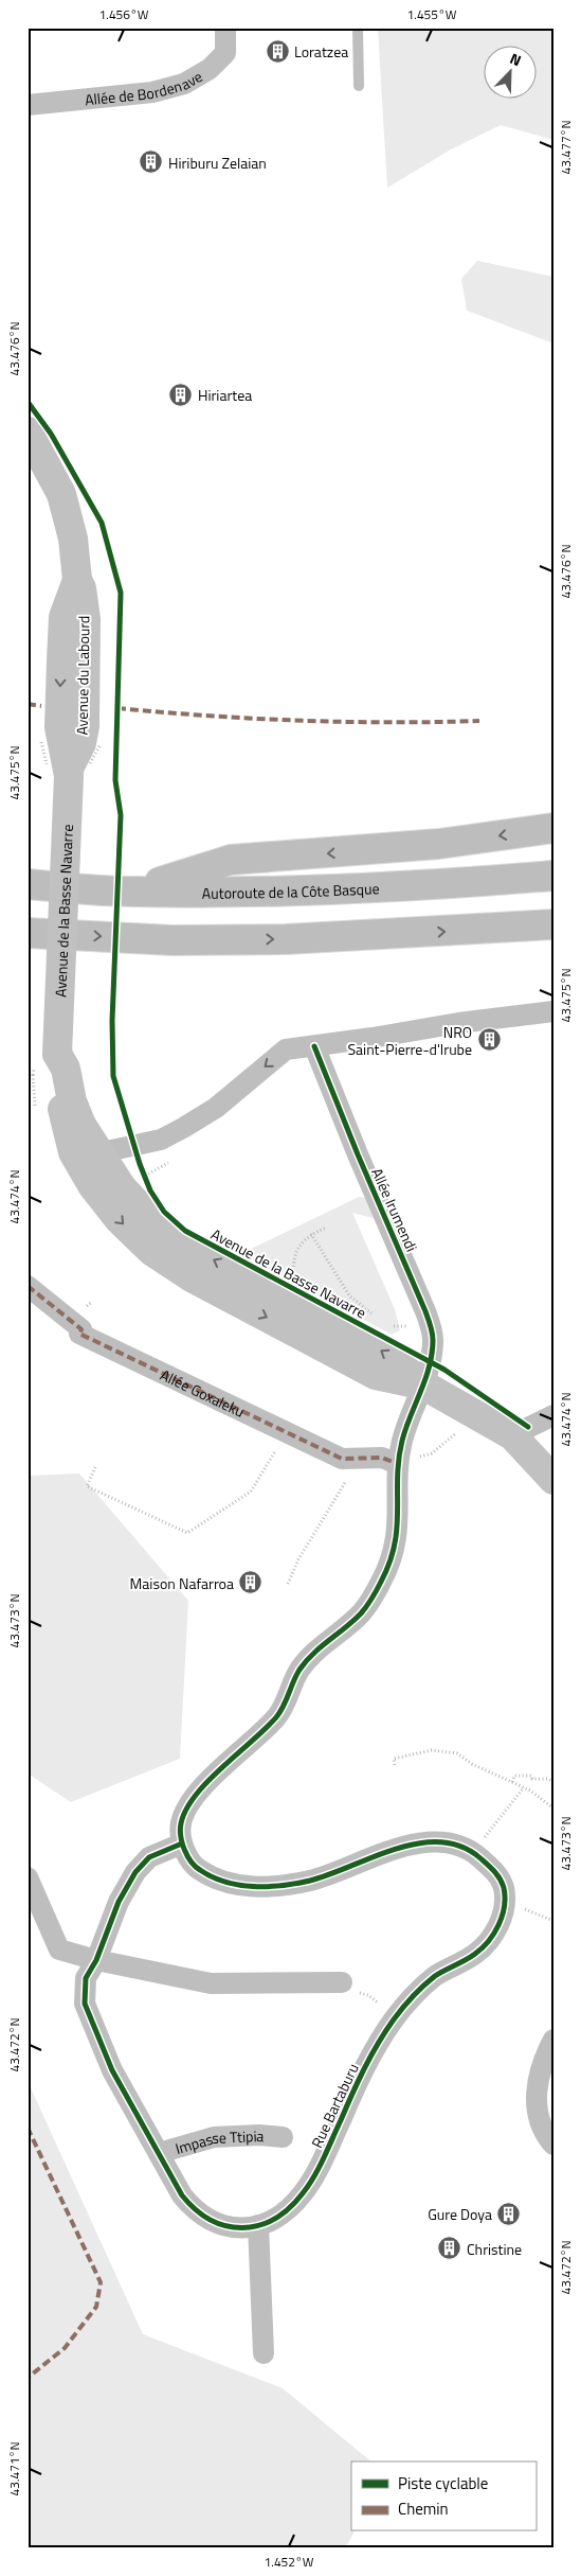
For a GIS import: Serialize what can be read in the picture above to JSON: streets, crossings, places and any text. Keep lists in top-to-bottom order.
{
  "streets": {
    "highway": ["Autoroute de la Côte Basque"],
    "street": [
      "Allée de Bordenave",
      "Avenue du Labourd",
      "Avenue de la Basse Navarre",
      "Allée Irumendi",
      "Allée Goxaleku",
      "Rue Bartaburu",
      "Impasse Ttipia"
    ]
  },
  "crossings": [
    ["Avenue du Labourd", "Avenue de la Basse Navarre"],
    ["Avenue de la Basse Navarre", "Allée Irumendi"],
    ["Rue Bartaburu", "Impasse Ttipia"]
  ],
  "places": {
    "building": [
      "Loratzea",
      "Hiriburu Zelaian",
      "Hiriartea",
      "NRO Saint-Pierre-d'Irube",
      "Maison Nafarroa",
      "Gure Doya",
      "Christine"
    ]
  },
  "legend": ["Piste cyclable", "Chemin"],
  "north": "top right",
  "coordinates": [
    "1.456°W",
    "1.455°W",
    "43.477°N",
    "43.476°N",
    "43.475°N",
    "43.474°N",
    "43.473°N",
    "43.472°N",
    "43.471°N",
    "1.452°W"
  ]
}
